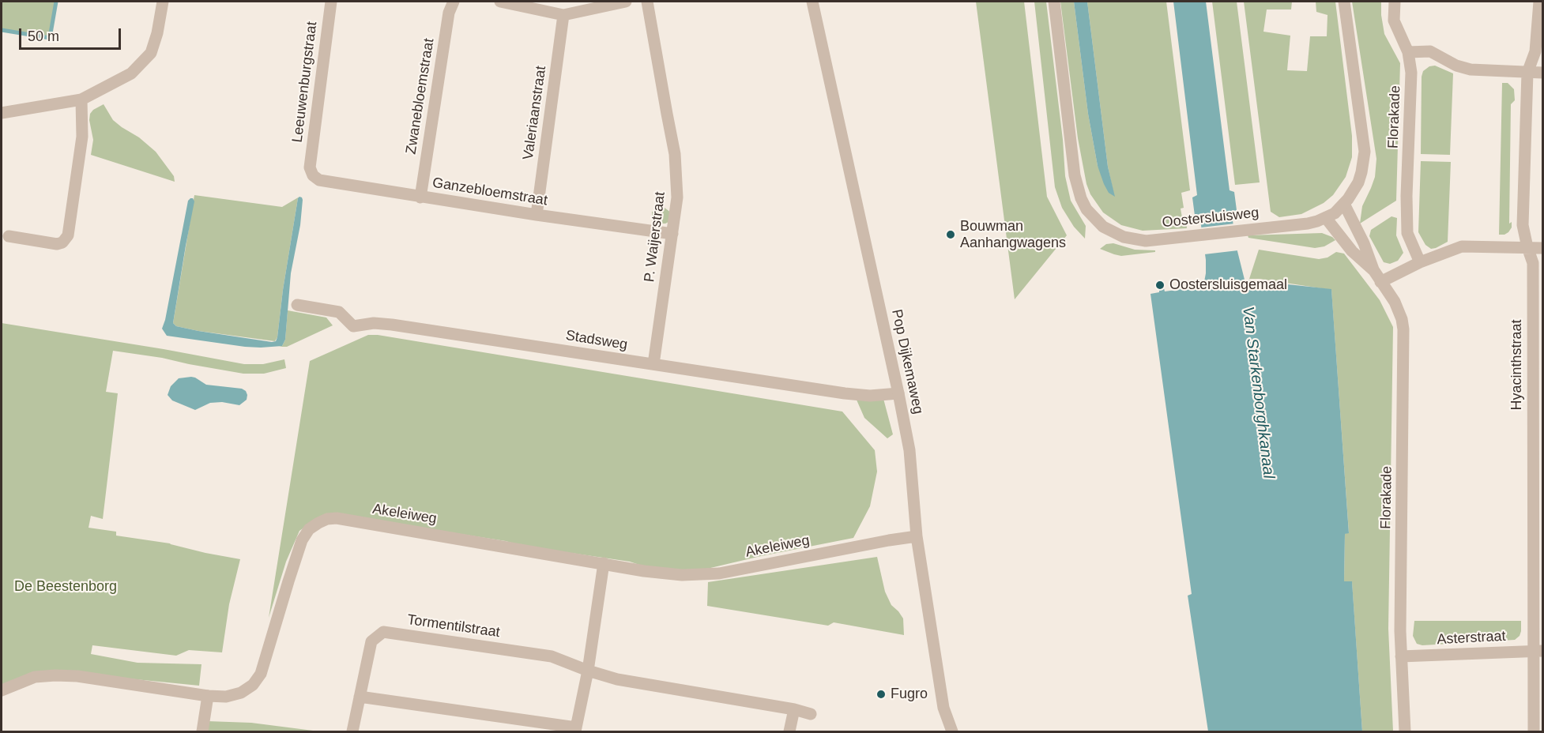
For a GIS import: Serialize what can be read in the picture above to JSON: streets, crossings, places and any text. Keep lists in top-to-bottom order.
{
  "streets": {
    "street": [
      "Leeuwenburgstraat",
      "Zwanebloemstraat",
      "Valeriaanstraat",
      "Florakade",
      "Ganzebloemstraat",
      "Oostersluisweg",
      "P. Waijerstraat",
      "Stadsweg",
      "Pop Dijkemaweg",
      "Hyacinthstraat",
      "Akeleiweg",
      "Tormentilstraat",
      "Asterstraat"
    ]
  },
  "crossings": [
    ["Leeuwenburgstraat", "Ganzebloemstraat"],
    ["Zwanebloemstraat", "Ganzebloemstraat"],
    ["Valeriaanstraat", "Ganzebloemstraat"],
    ["Florakade", "Oostersluisweg"],
    ["Florakade", "Asterstraat"],
    ["Ganzebloemstraat", "P. Waijerstraat"],
    ["P. Waijerstraat", "Stadsweg"],
    ["Stadsweg", "Pop Dijkemaweg"],
    ["Pop Dijkemaweg", "Akeleiweg"],
    ["Hyacinthstraat", "Asterstraat"]
  ],
  "water": ["Van Starkenborghkanaal"],
  "parks": ["De Beestenborg"],
  "places": ["Bouwman Aanhangwagens", "Oostersluisgemaal", "Fugro"],
  "scale_bar": "50 m"
}
